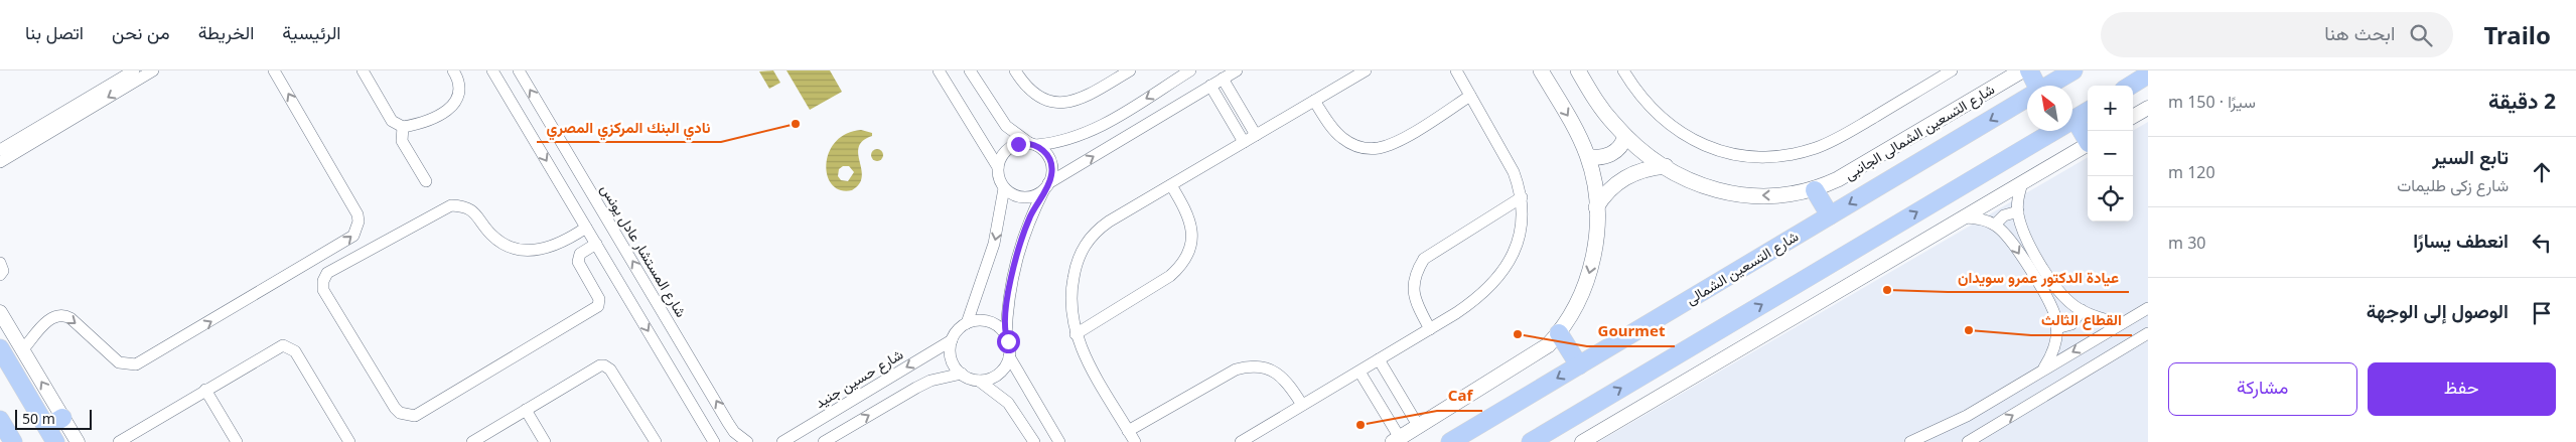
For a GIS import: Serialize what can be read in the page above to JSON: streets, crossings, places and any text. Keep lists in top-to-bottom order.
{
  "streets": {
    "main road": ["شارع التسعين الشمالى الجانبى", "شارع التسعين الشمالى"],
    "street": ["شارع المستشار عادل يونس", "شارع حسين جنيد"]
  },
  "places": [
    "نادي البنك المركزي المصري",
    "عيادة الدكتور عمرو سويدان",
    "القطاع الثالث",
    "Gourmet",
    "Caf"
  ],
  "scale_bar": "50 m",
  "north": "top left",
  "page": {
    "header": "Trailo",
    "search": "ابحث هنا",
    "nav": [
      "الرئيسية",
      "الخريطة",
      "من نحن",
      "اتصل بنا"
    ],
    "heading": ["2 دقيقة", "سيرًا · 150 m"],
    "map_buttons": ["+", "−"],
    "list": [
      ["تابع السير", "شارع زكى طليمات", "120 m"],
      ["انعطف يسارًا", "30 m"],
      "الوصول إلى الوجهة"
    ],
    "buttons": ["حفظ", "مشاركة"],
    "scale": "50 m"
  }
}
